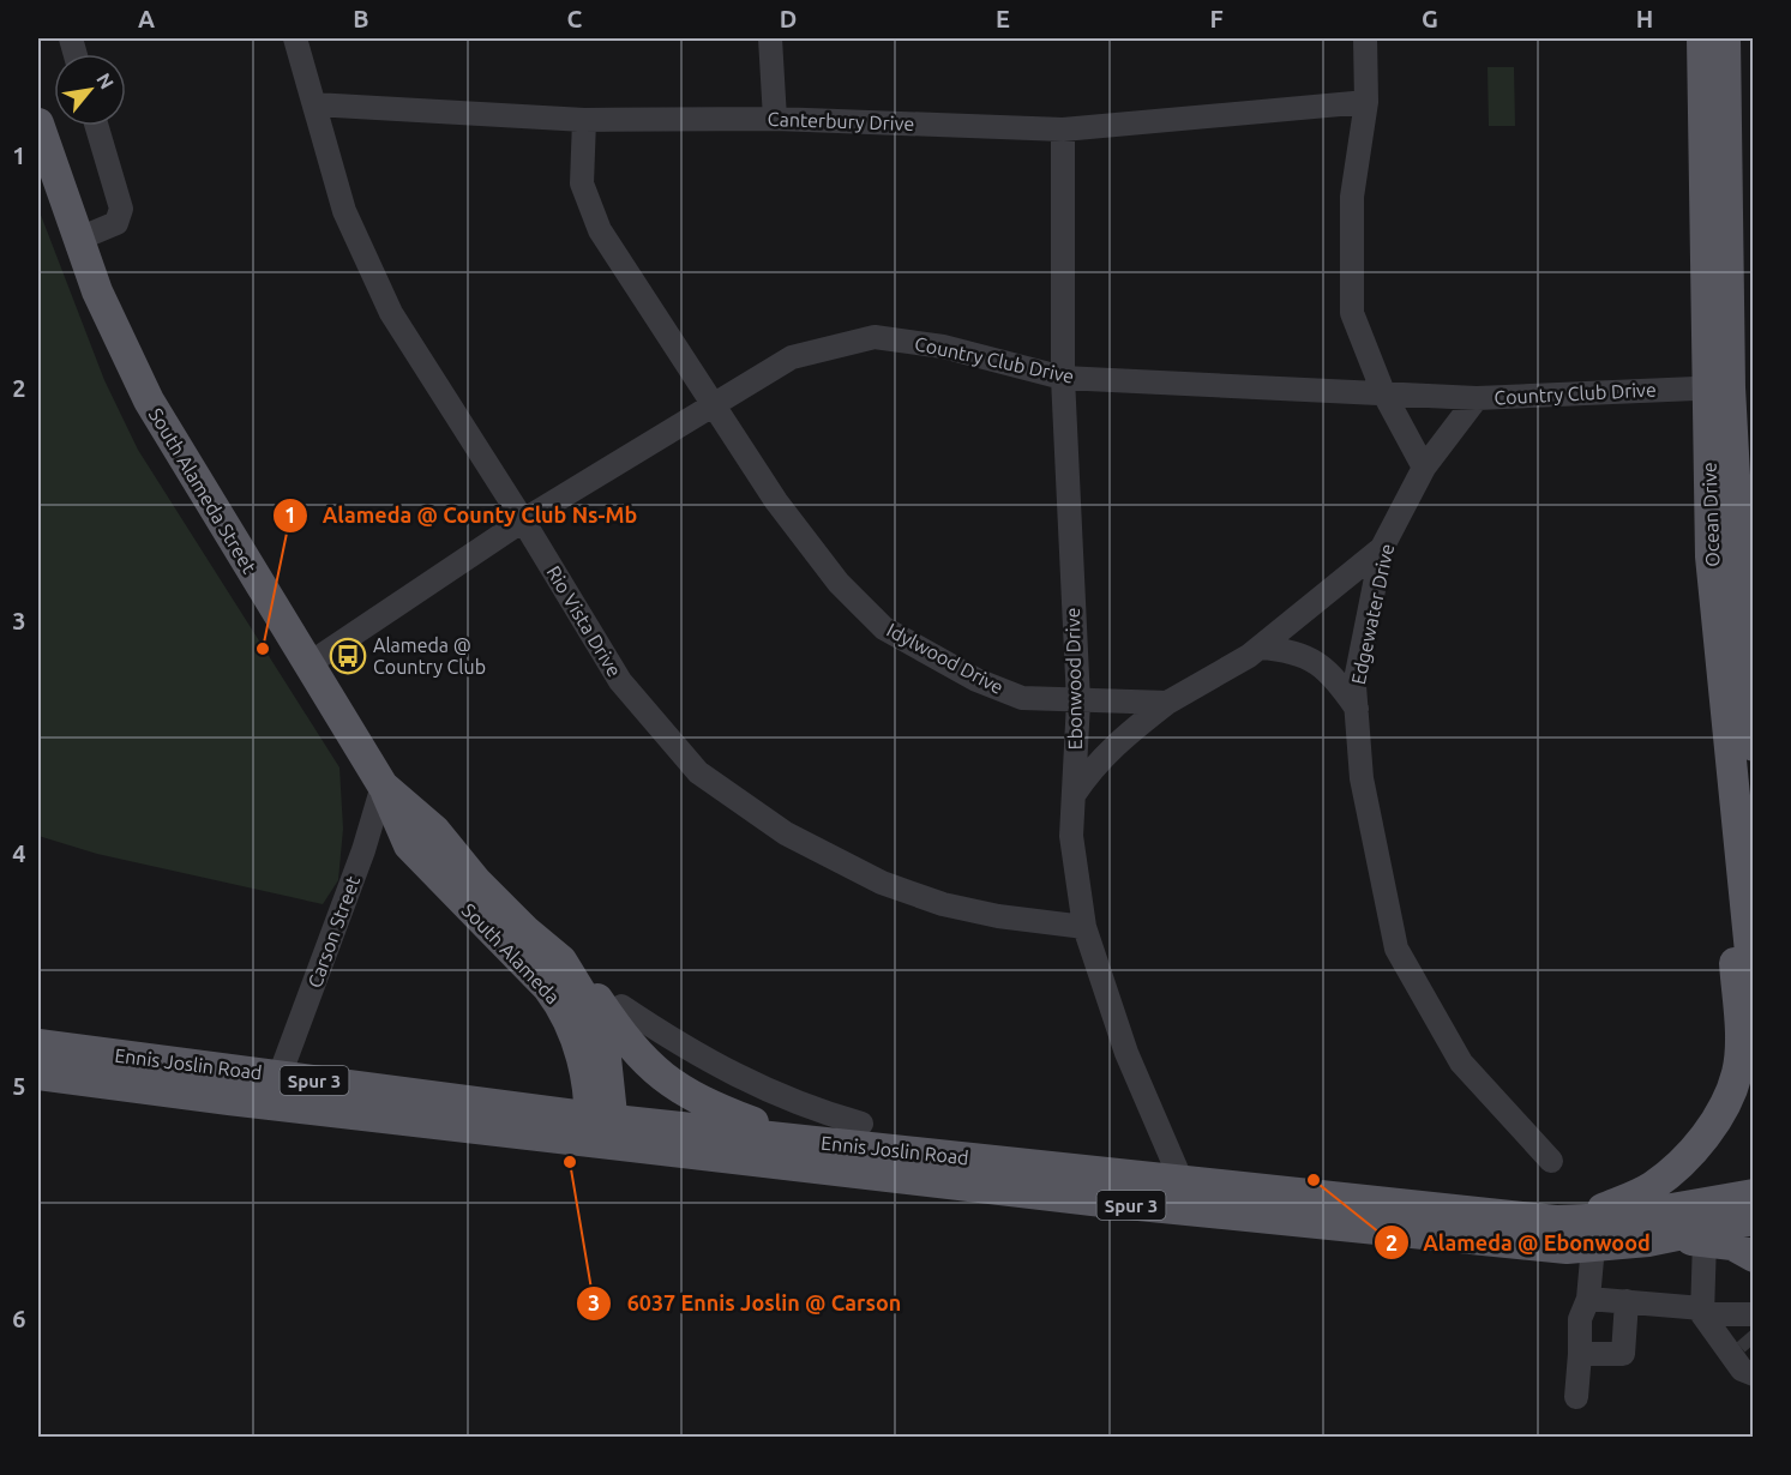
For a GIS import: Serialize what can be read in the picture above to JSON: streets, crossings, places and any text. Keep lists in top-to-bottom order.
{
  "streets": {
    "main road": [
      "South Alameda Street",
      "Ocean Drive",
      "South Alameda",
      "Ennis Joslin Road",
      "Spur 3"
    ],
    "street": [
      "Canterbury Drive",
      "Country Club Drive",
      "Edgewater Drive",
      "Rio Vista Drive",
      "Idylwood Drive",
      "Ebonwood Drive",
      "Carson Street"
    ]
  },
  "crossings": [
    ["Canterbury Drive", "Rio Vista Drive"],
    ["Canterbury Drive", "Idylwood Drive"],
    ["Canterbury Drive", "Ebonwood Drive"],
    ["Country Club Drive", "South Alameda Street"],
    ["Country Club Drive", "Ocean Drive"],
    ["Country Club Drive", "Edgewater Drive"],
    ["Country Club Drive", "Rio Vista Drive"],
    ["Country Club Drive", "Idylwood Drive"],
    ["Country Club Drive", "Ebonwood Drive"],
    ["South Alameda Street", "Carson Street"],
    ["South Alameda Street", "South Alameda"],
    ["South Alameda Street", "Ennis Joslin Road"],
    ["Rio Vista Drive", "Ebonwood Drive"],
    ["Idylwood Drive", "Ebonwood Drive"],
    ["Ebonwood Drive", "Ennis Joslin Road"],
    ["Carson Street", "South Alameda"],
    ["Carson Street", "Ennis Joslin Road"],
    ["South Alameda", "Ennis Joslin Road"]
  ],
  "places": {
    "other": ["Alameda @ County Club Ns-Mb", "6037 Ennis Joslin @ Carson", "Alameda @ Ebonwood"],
    "bus stop": ["Alameda @ Country Club"]
  },
  "north": "top right",
  "grid": {
    "columns": [
      "A",
      "B",
      "C",
      "D",
      "E",
      "F",
      "G",
      "H"
    ],
    "rows": [
      "1",
      "2",
      "3",
      "4",
      "5",
      "6"
    ]
  }
}
